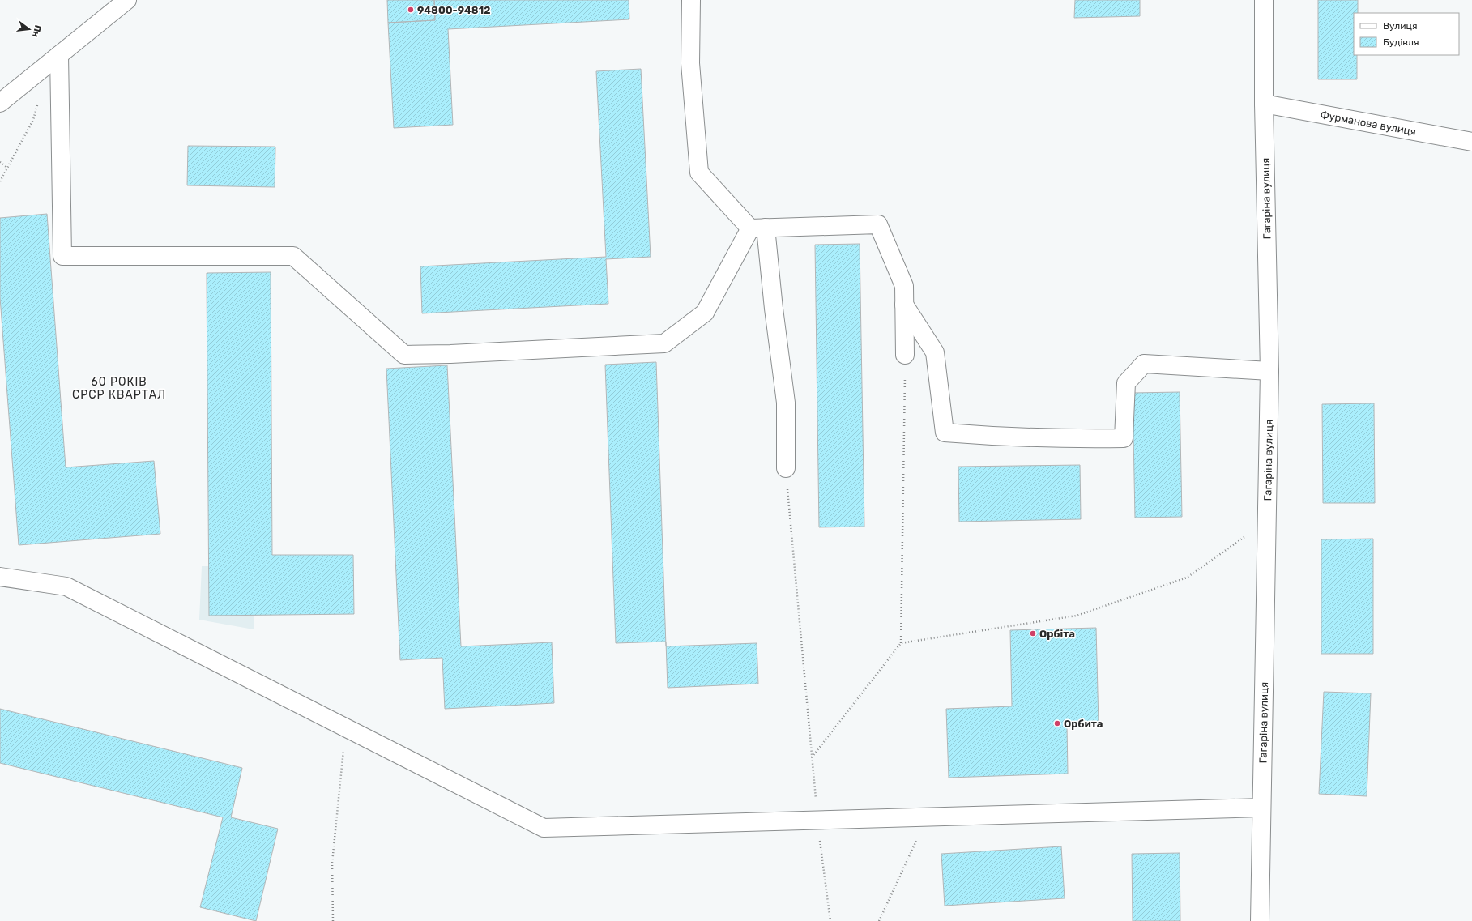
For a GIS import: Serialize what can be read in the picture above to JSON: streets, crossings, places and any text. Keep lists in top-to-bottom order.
{
  "streets": {
    "street": ["Фурманова вулиця", "Гагаріна вулиця"]
  },
  "crossings": [
    ["Фурманова вулиця", "Гагаріна вулиця"]
  ],
  "districts": ["60 РОКІВ СРСР КВАРТАЛ"],
  "places": ["94800-94812", "Орбіта", "Орбита"],
  "legend": ["Вулиця", "Будівля"],
  "north": "right"
}
